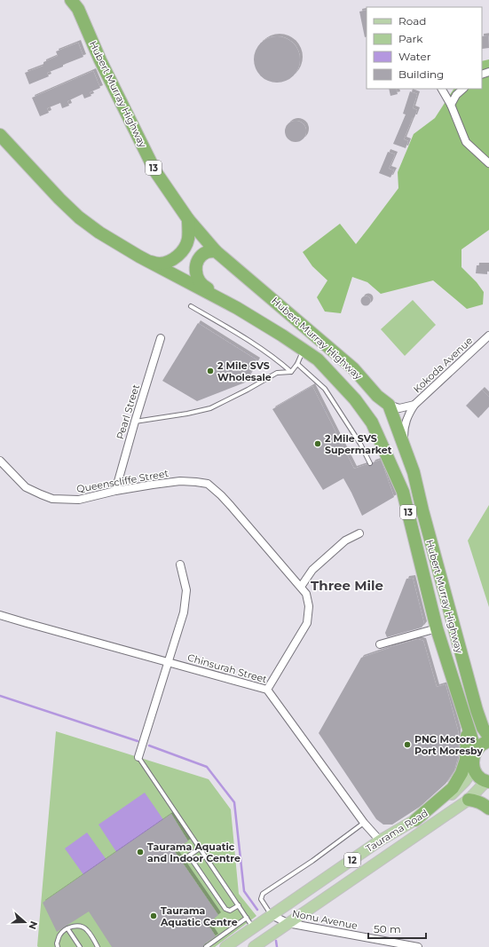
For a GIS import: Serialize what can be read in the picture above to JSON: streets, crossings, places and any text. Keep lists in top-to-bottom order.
{
  "streets": {
    "highway": ["Hubert Murray Highway", "13"],
    "main road": ["Taurama Road", "12"],
    "street": [
      "Kokoda Avenue",
      "Pearl Street",
      "Queenscliffe Street",
      "Chinsurah Street",
      "Nonu Avenue"
    ]
  },
  "crossings": [
    ["Hubert Murray Highway", "13"],
    ["Hubert Murray Highway", "Kokoda Avenue"],
    ["13", "Taurama Road"],
    ["Pearl Street", "Queenscliffe Street"],
    ["Queenscliffe Street", "Chinsurah Street"],
    ["Chinsurah Street", "Taurama Road"],
    ["Taurama Road", "Nonu Avenue"]
  ],
  "districts": ["Three Mile"],
  "places": [
    "2 Mile SVS Wholesale",
    "2 Mile SVS Supermarket",
    "PNG Motors Port Moresby",
    "Taurama Aquatic and Indoor Centre",
    "Taurama Aquatic Centre"
  ],
  "legend": [
    "Road",
    "Park",
    "Water",
    "Building"
  ],
  "scale_bar": "50 m",
  "north": "right"
}
